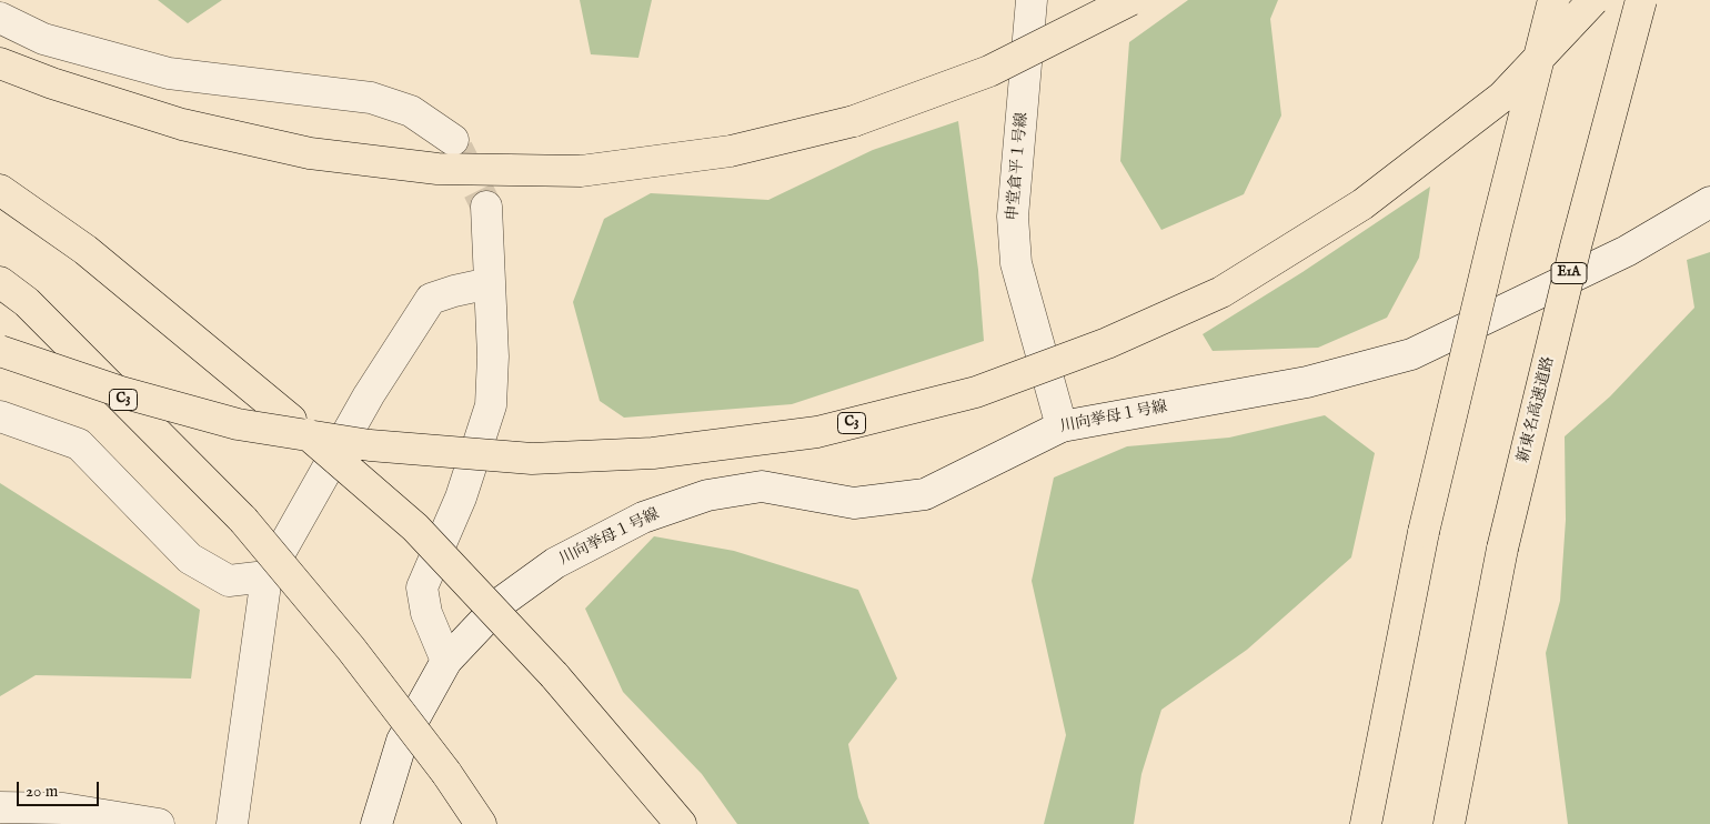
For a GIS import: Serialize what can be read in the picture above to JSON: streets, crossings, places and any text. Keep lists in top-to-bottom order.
{
  "streets": {
    "highway": ["E1A", "C3", "新東名高速道路"],
    "street": ["申堂倉平１号線", "川向挙母１号線"]
  },
  "crossings": [
    ["申堂倉平１号線", "川向挙母１号線"]
  ],
  "scale_bar": "20 m"
}
